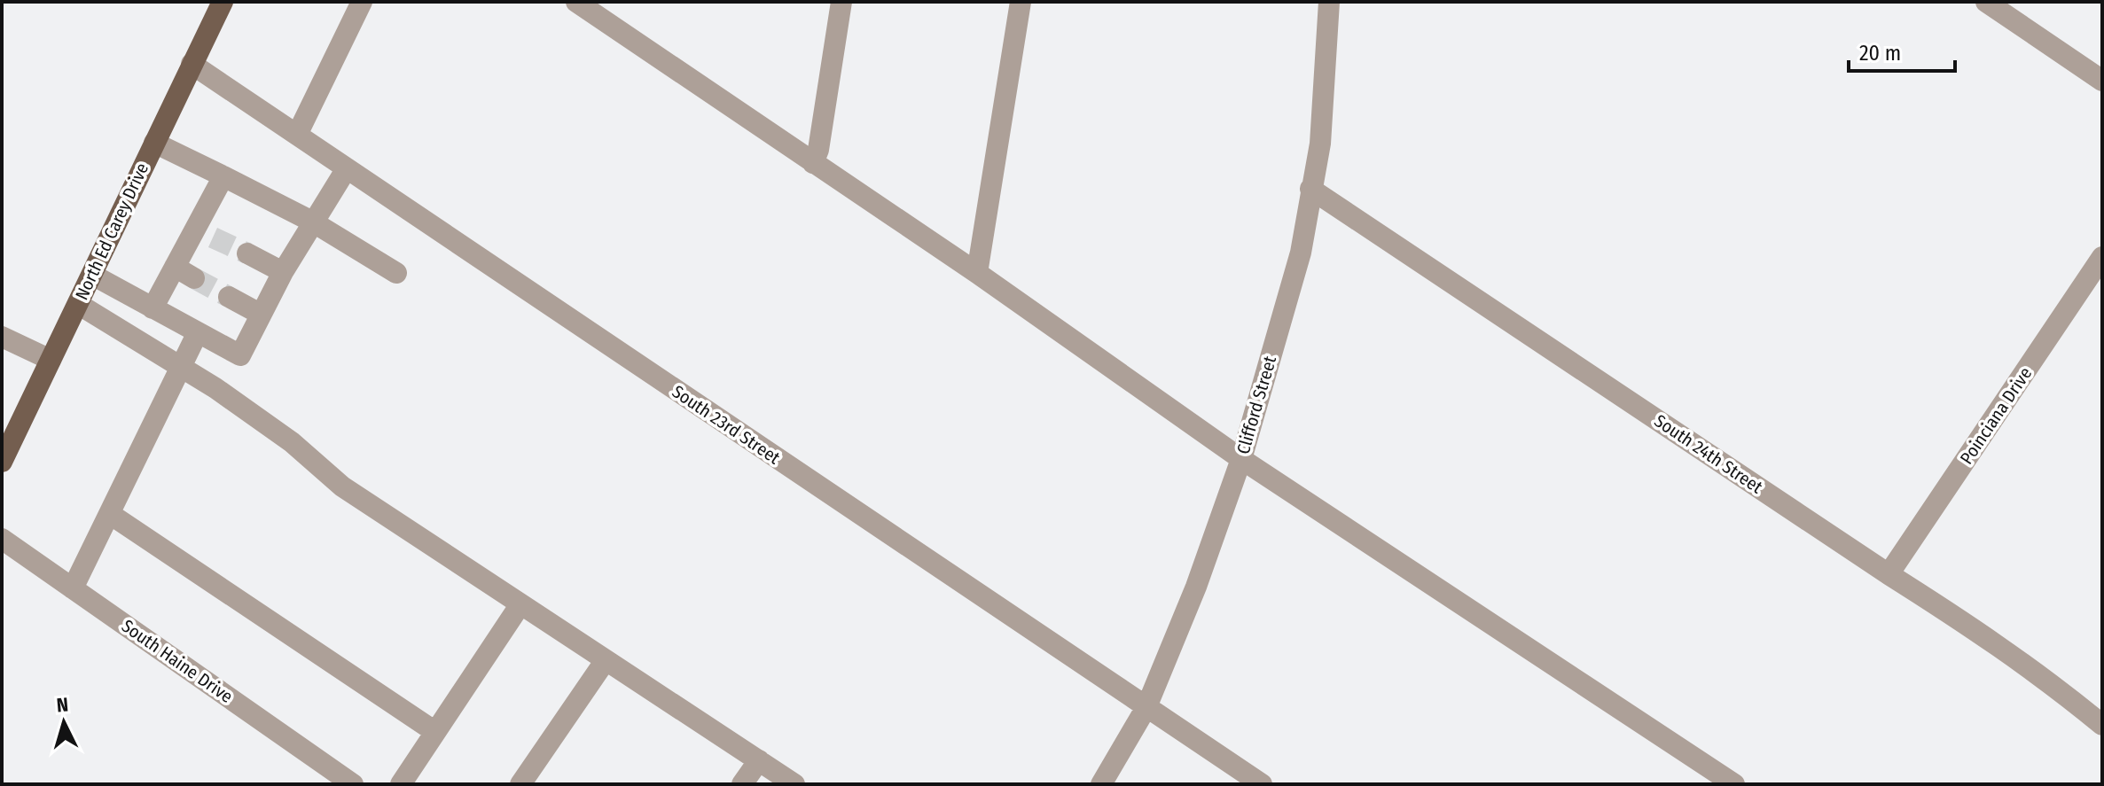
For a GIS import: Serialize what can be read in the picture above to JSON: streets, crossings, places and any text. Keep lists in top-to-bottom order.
{
  "streets": {
    "main road": ["North Ed Carey Drive"],
    "street": [
      "Clifford Street",
      "Poinciana Drive",
      "South 23rd Street",
      "South 24th Street",
      "South Haine Drive"
    ]
  },
  "crossings": [
    ["North Ed Carey Drive", "South 23rd Street"],
    ["Clifford Street", "South 23rd Street"],
    ["Clifford Street", "South 24th Street"],
    ["Poinciana Drive", "South 24th Street"]
  ],
  "scale_bar": "20 m",
  "north": "top"
}
